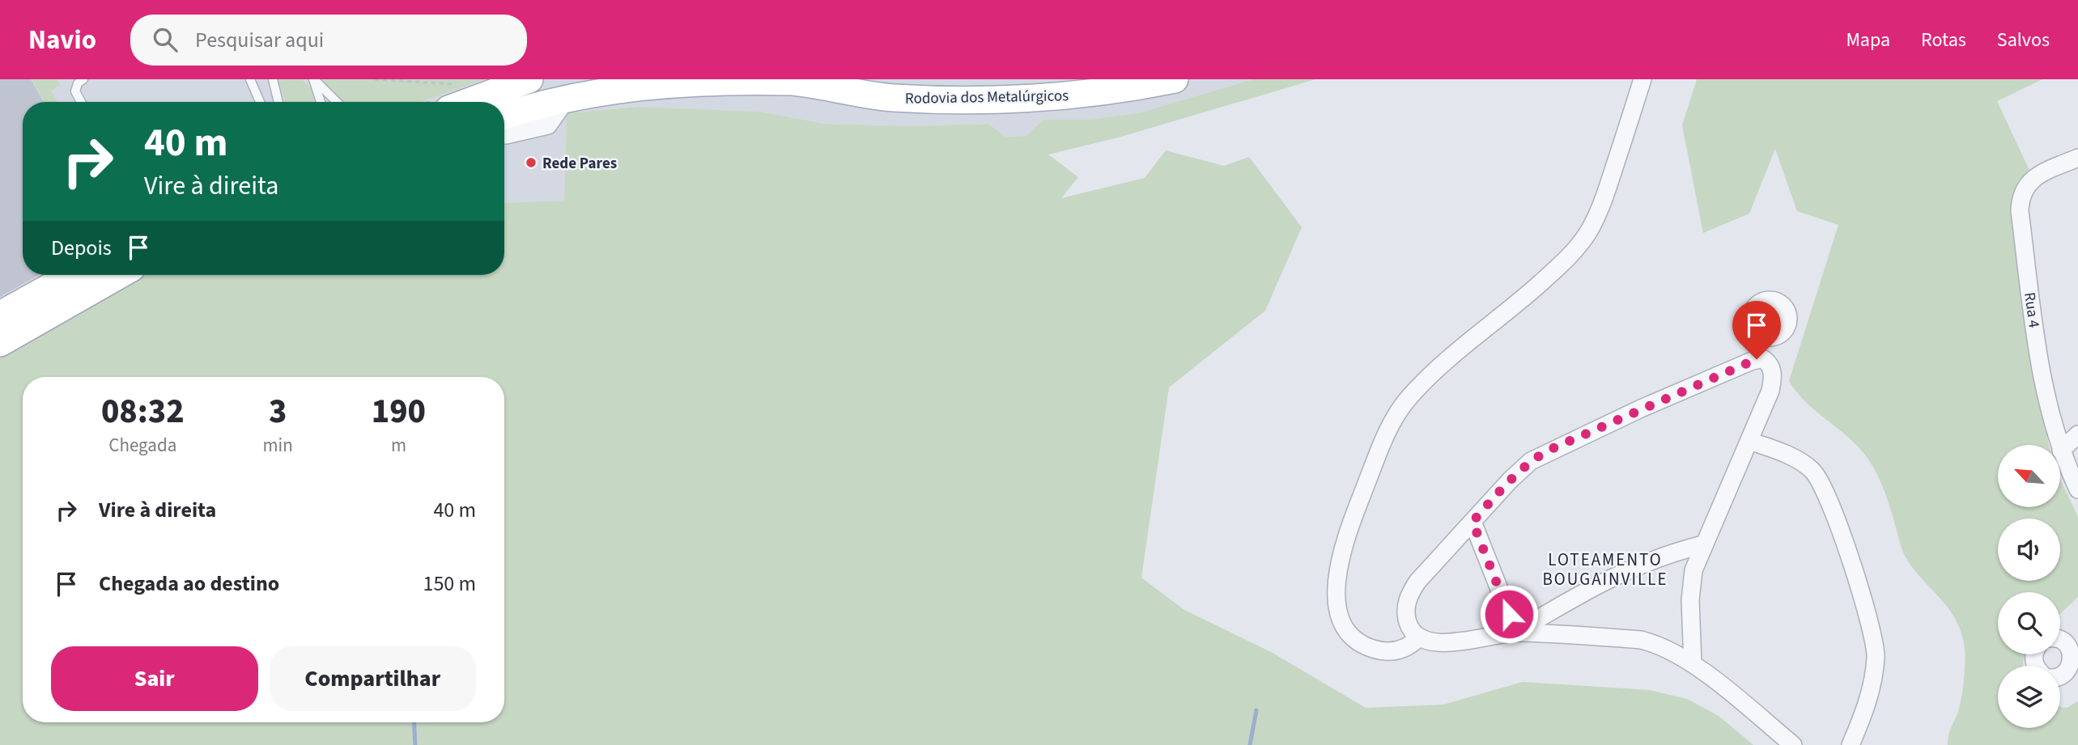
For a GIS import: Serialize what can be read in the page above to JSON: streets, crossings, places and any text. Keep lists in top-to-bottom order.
{
  "streets": {
    "main road": ["Rodovia dos Metalúrgicos"],
    "street": ["Rua 4"]
  },
  "districts": ["LOTEAMENTO BOUGAINVILLE"],
  "places": ["Rede Pares"],
  "north": "top left",
  "page": {
    "header": "Navio",
    "search": "Pesquisar aqui",
    "nav": ["Mapa", "Rotas", "Salvos"],
    "turn": ["40 m", "Vire à direita"],
    "then": "Depois",
    "eta": [
      "08:32",
      "Chegada",
      "3",
      "min",
      "190",
      "m"
    ],
    "list": [
      {
        "name": "Vire à direita",
        "value": "40 m"
      },
      {
        "name": "Chegada ao destino",
        "value": "150 m"
      }
    ],
    "buttons": ["Sair", "Compartilhar"]
  }
}
